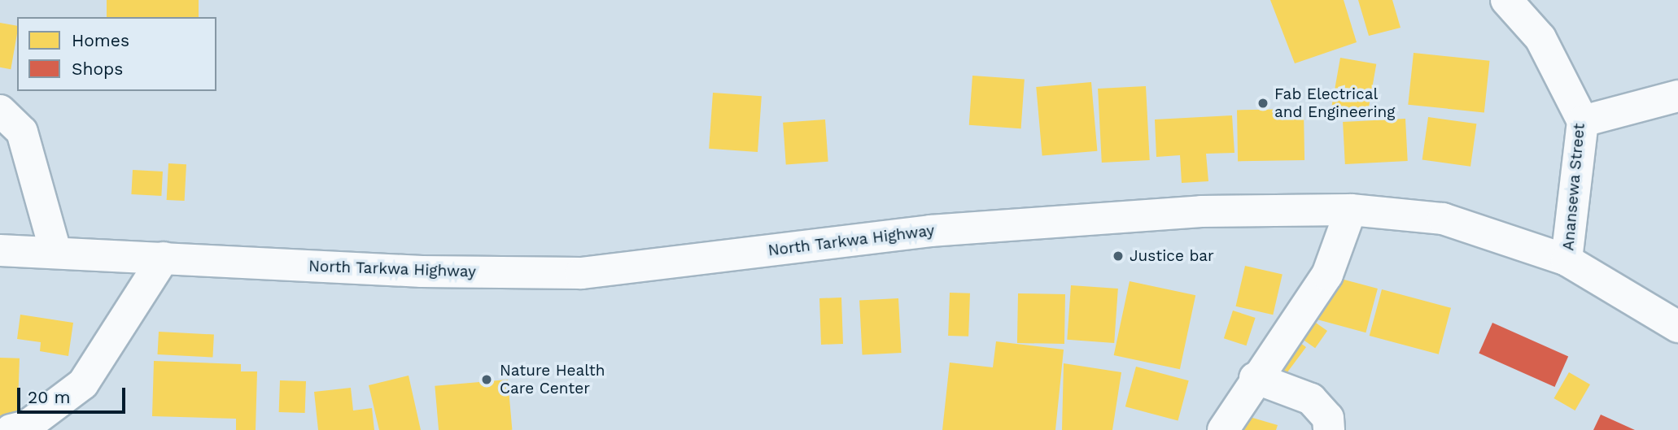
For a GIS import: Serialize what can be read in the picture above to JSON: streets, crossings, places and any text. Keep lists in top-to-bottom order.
{
  "streets": {
    "main road": ["Anansewa Street", "North Tarkwa Highway"]
  },
  "crossings": [
    ["Anansewa Street", "North Tarkwa Highway"]
  ],
  "places": ["Fab Electrical and Engineering", "Justice bar", "Nature Health Care Center"],
  "legend": ["Homes", "Shops"],
  "scale_bar": "20 m"
}
